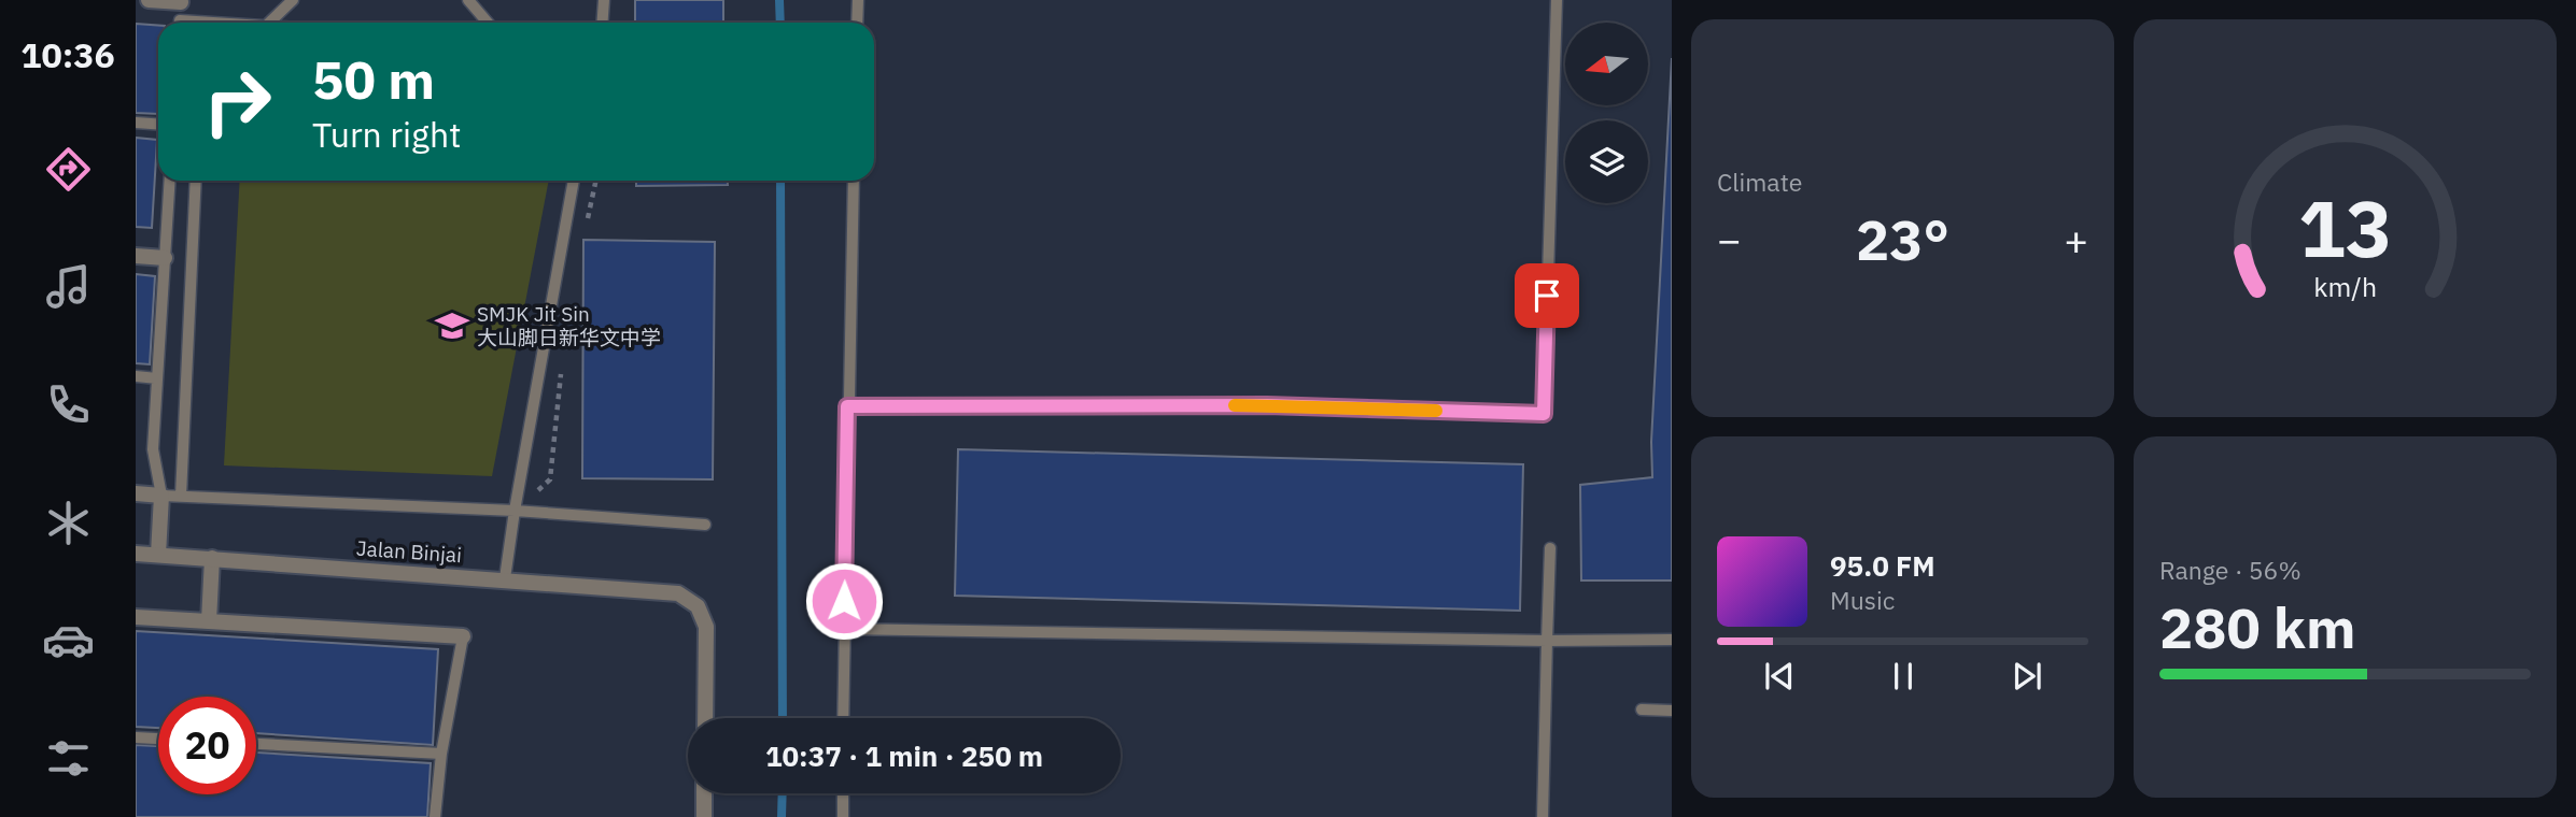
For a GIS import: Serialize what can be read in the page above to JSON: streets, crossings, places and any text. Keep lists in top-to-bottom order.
{
  "streets": {
    "street": ["Jalan Binjai"]
  },
  "places": {
    "school or university": ["SMJK Jit Sin 大山脚日新华文中学"]
  },
  "north": "left",
  "page": {
    "tabs": "10:36",
    "tile": [
      "Climate",
      ["Range · 56%", "280 km"]
    ],
    "turn": ["50 m", "Turn right"],
    "heat": ["−", "23°", "+"],
    "song": ["95.0 FM", "Music"],
    "limit": "20",
    "trip": "10:37 · 1 min · 250 m",
    "gauge": ["13", "km/h"]
  }
}
